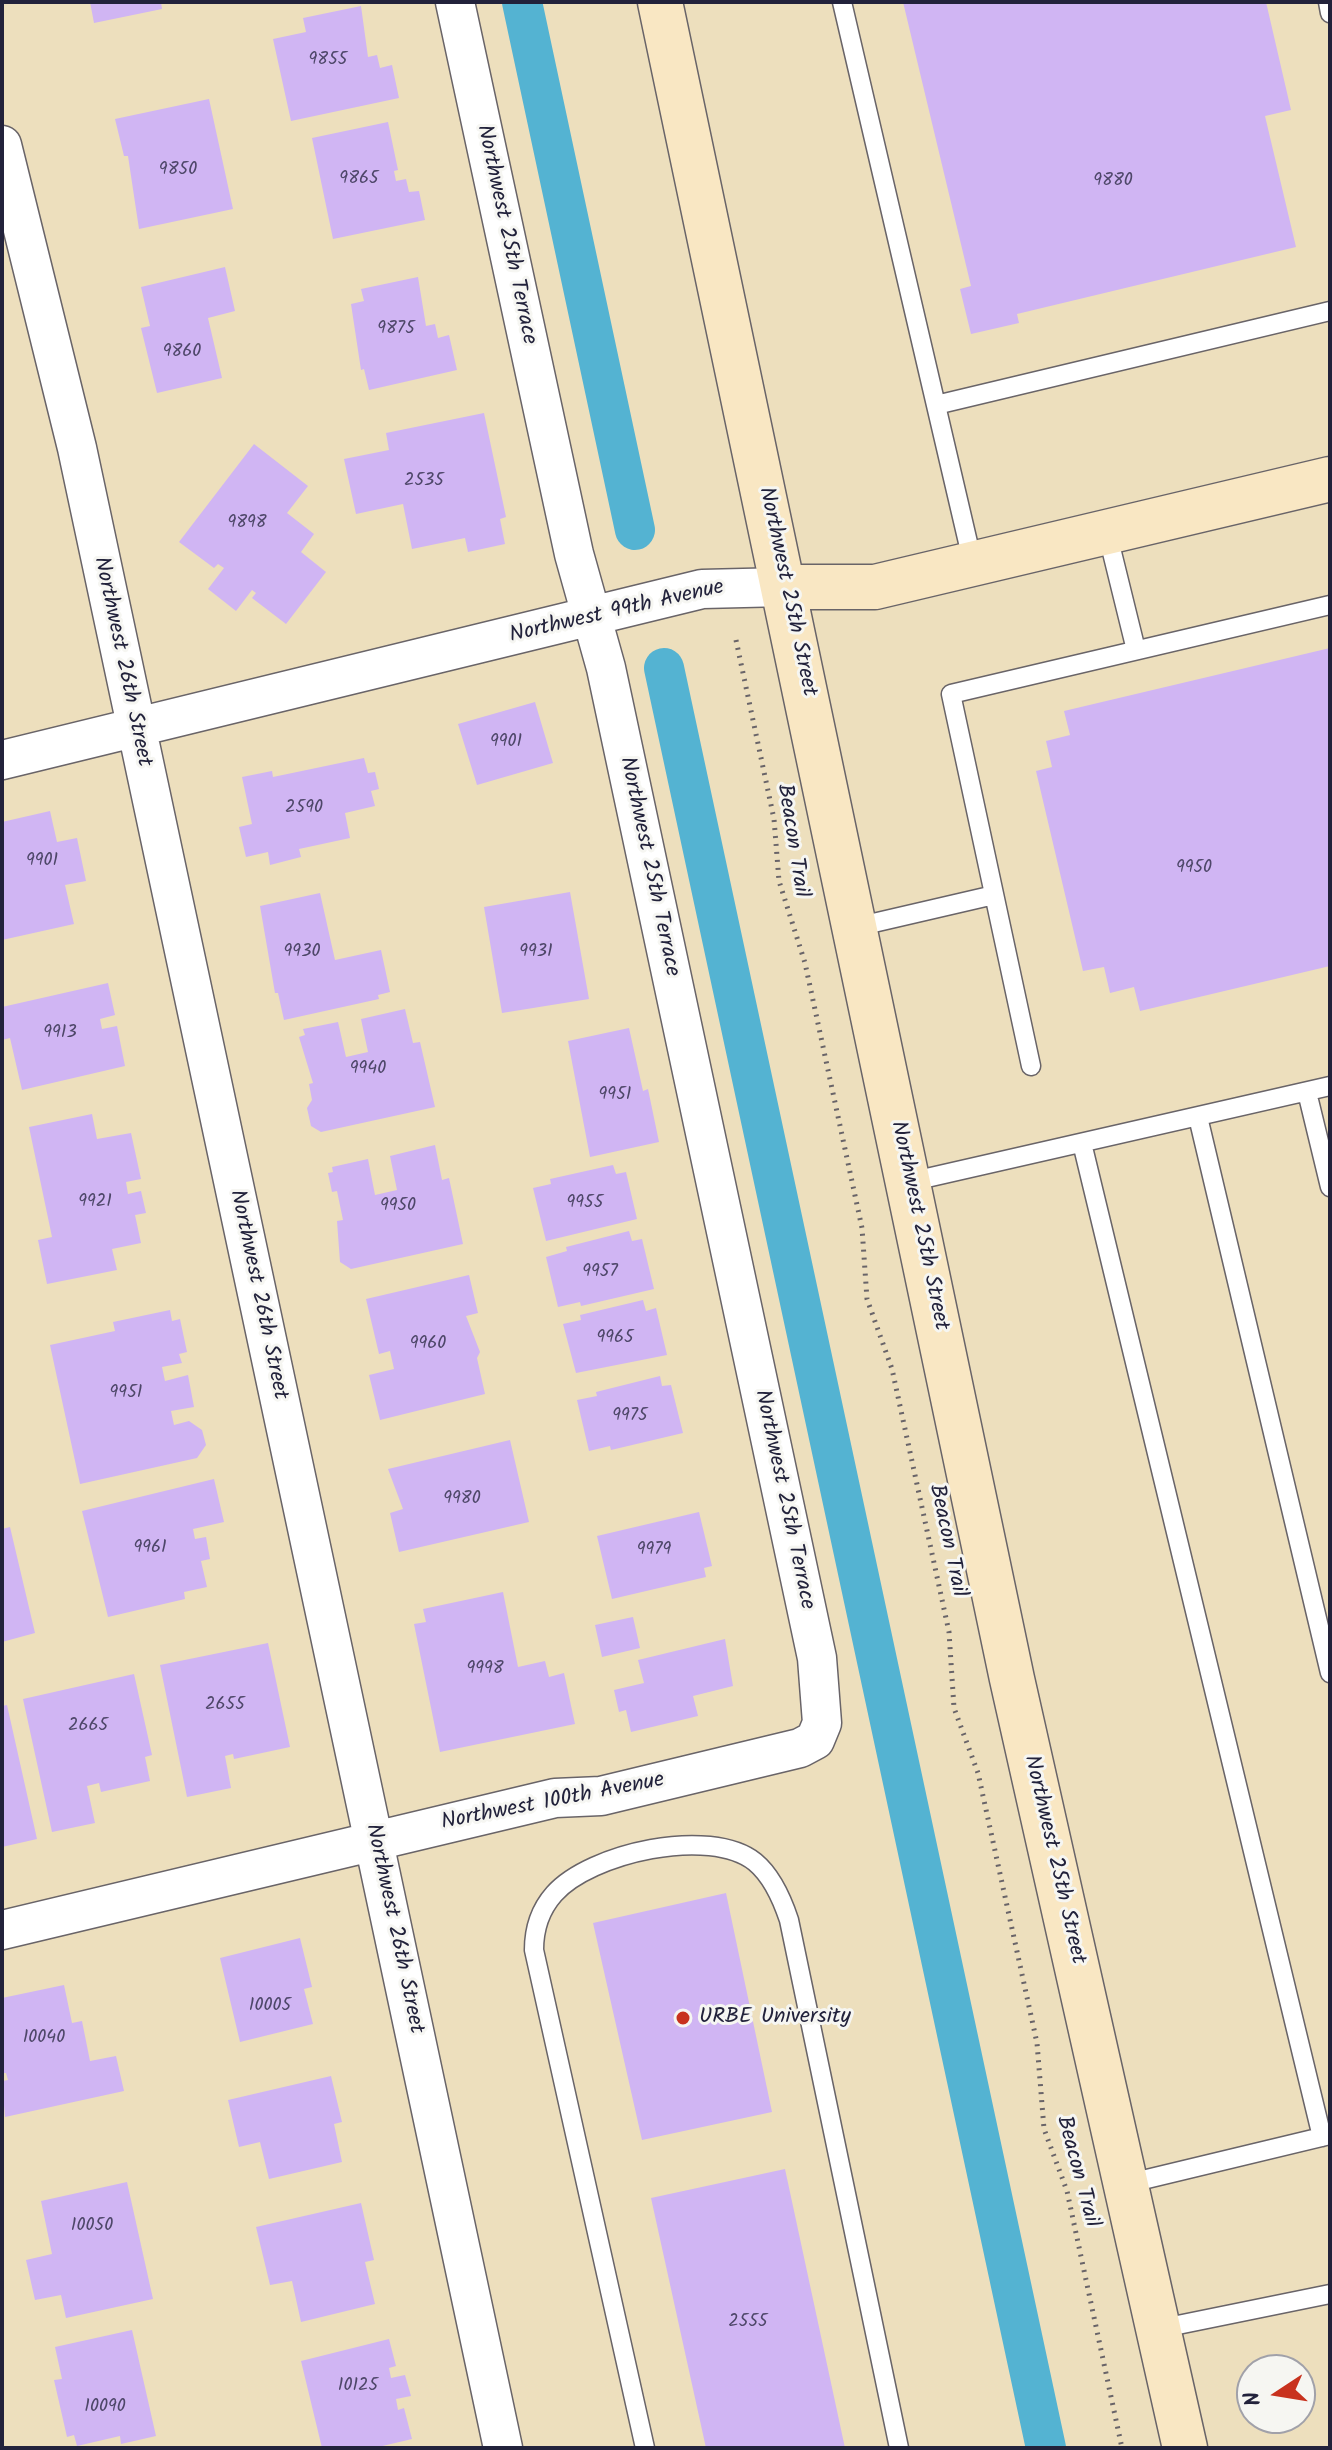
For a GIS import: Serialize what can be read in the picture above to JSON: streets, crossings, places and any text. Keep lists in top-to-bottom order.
{
  "streets": {
    "main road": ["Northwest 25th Street", "Northwest 99th Avenue"],
    "street": ["Northwest 25th Terrace", "Northwest 26th Street", "Northwest 100th Avenue"],
    "path": ["Beacon Trail"]
  },
  "crossings": [
    ["Northwest 25th Terrace", "Northwest 99th Avenue"],
    ["Northwest 25th Terrace", "Northwest 100th Avenue"],
    ["Northwest 25th Street", "Northwest 99th Avenue"],
    ["Northwest 99th Avenue", "Northwest 26th Street"],
    ["Northwest 26th Street", "Northwest 100th Avenue"]
  ],
  "places": ["URBE University"],
  "house_numbers": [
    "9855",
    "9850",
    "9865",
    "9880",
    "9875",
    "9860",
    "2535",
    "9898",
    "9901",
    "2590",
    "9901",
    "9950",
    "9930",
    "9931",
    "9913",
    "9940",
    "9951",
    "9921",
    "9955",
    "9950",
    "9957",
    "9965",
    "9960",
    "9951",
    "9975",
    "9980",
    "9961",
    "9979",
    "9998",
    "2655",
    "2665",
    "10005",
    "10040",
    "10050",
    "2555",
    "10125",
    "10090"
  ],
  "north": "left"
}
